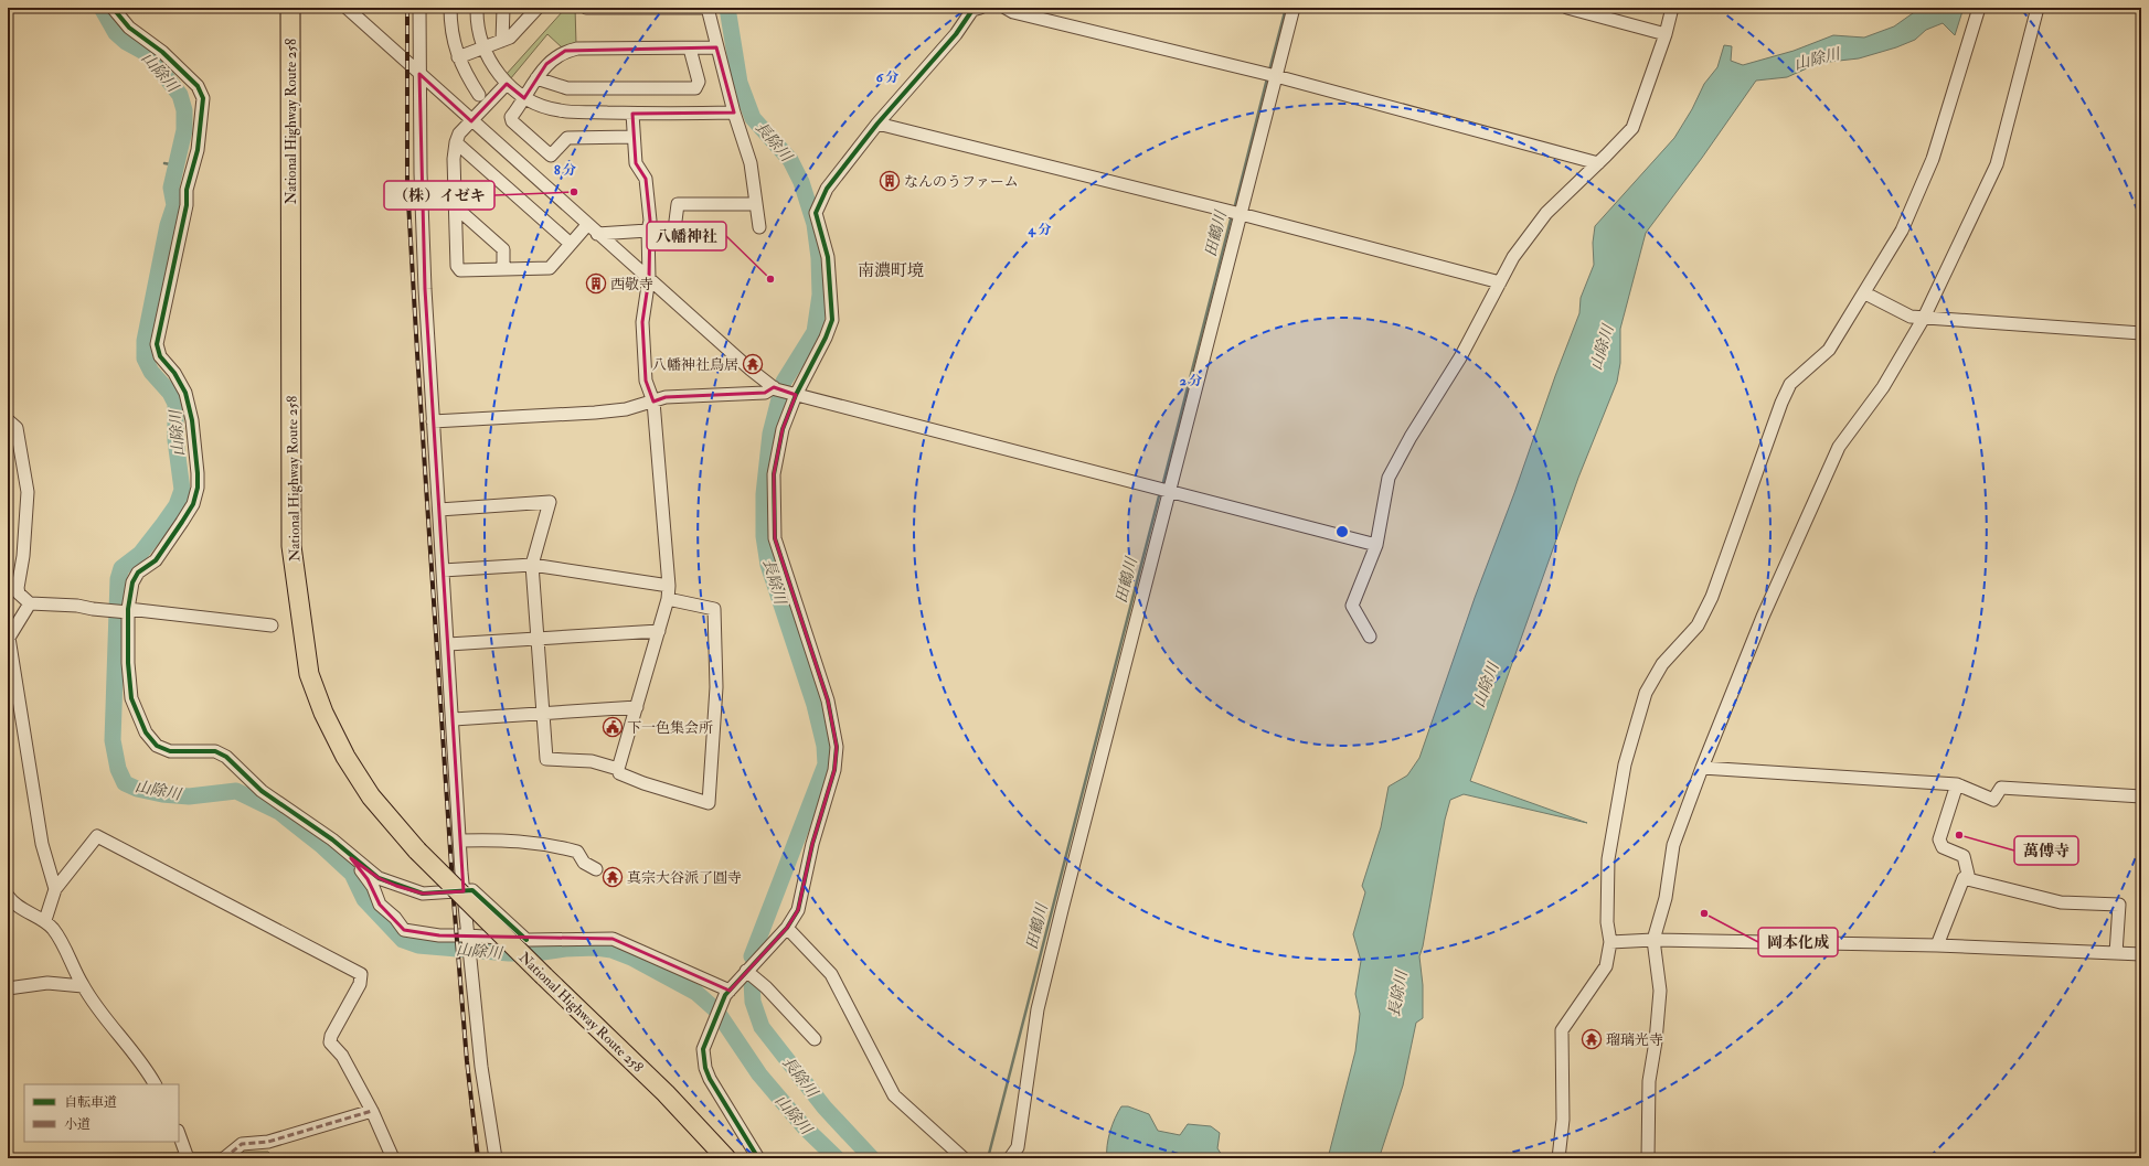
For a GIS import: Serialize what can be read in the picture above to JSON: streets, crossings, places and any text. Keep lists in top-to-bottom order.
{
  "streets": {
    "highway": ["National Highway Route 258"]
  },
  "districts": ["南濃町境"],
  "water": ["山除川", "長除川", "田鶴川"],
  "places": {
    "building": ["なんのうファーム", "西敬寺"],
    "other": [
      "（株）イゼキ",
      "八幡神社",
      "萬傅寺",
      "岡本化成"
    ],
    "temple": ["八幡神社鳥居", "真宗大谷派了圓寺", "瑠璃光寺"],
    "public building": ["下一色集会所"]
  },
  "legend": ["自転車道", "小道"],
  "rings": [
    "6 分",
    "8 分",
    "4 分",
    "2 分"
  ]
}
